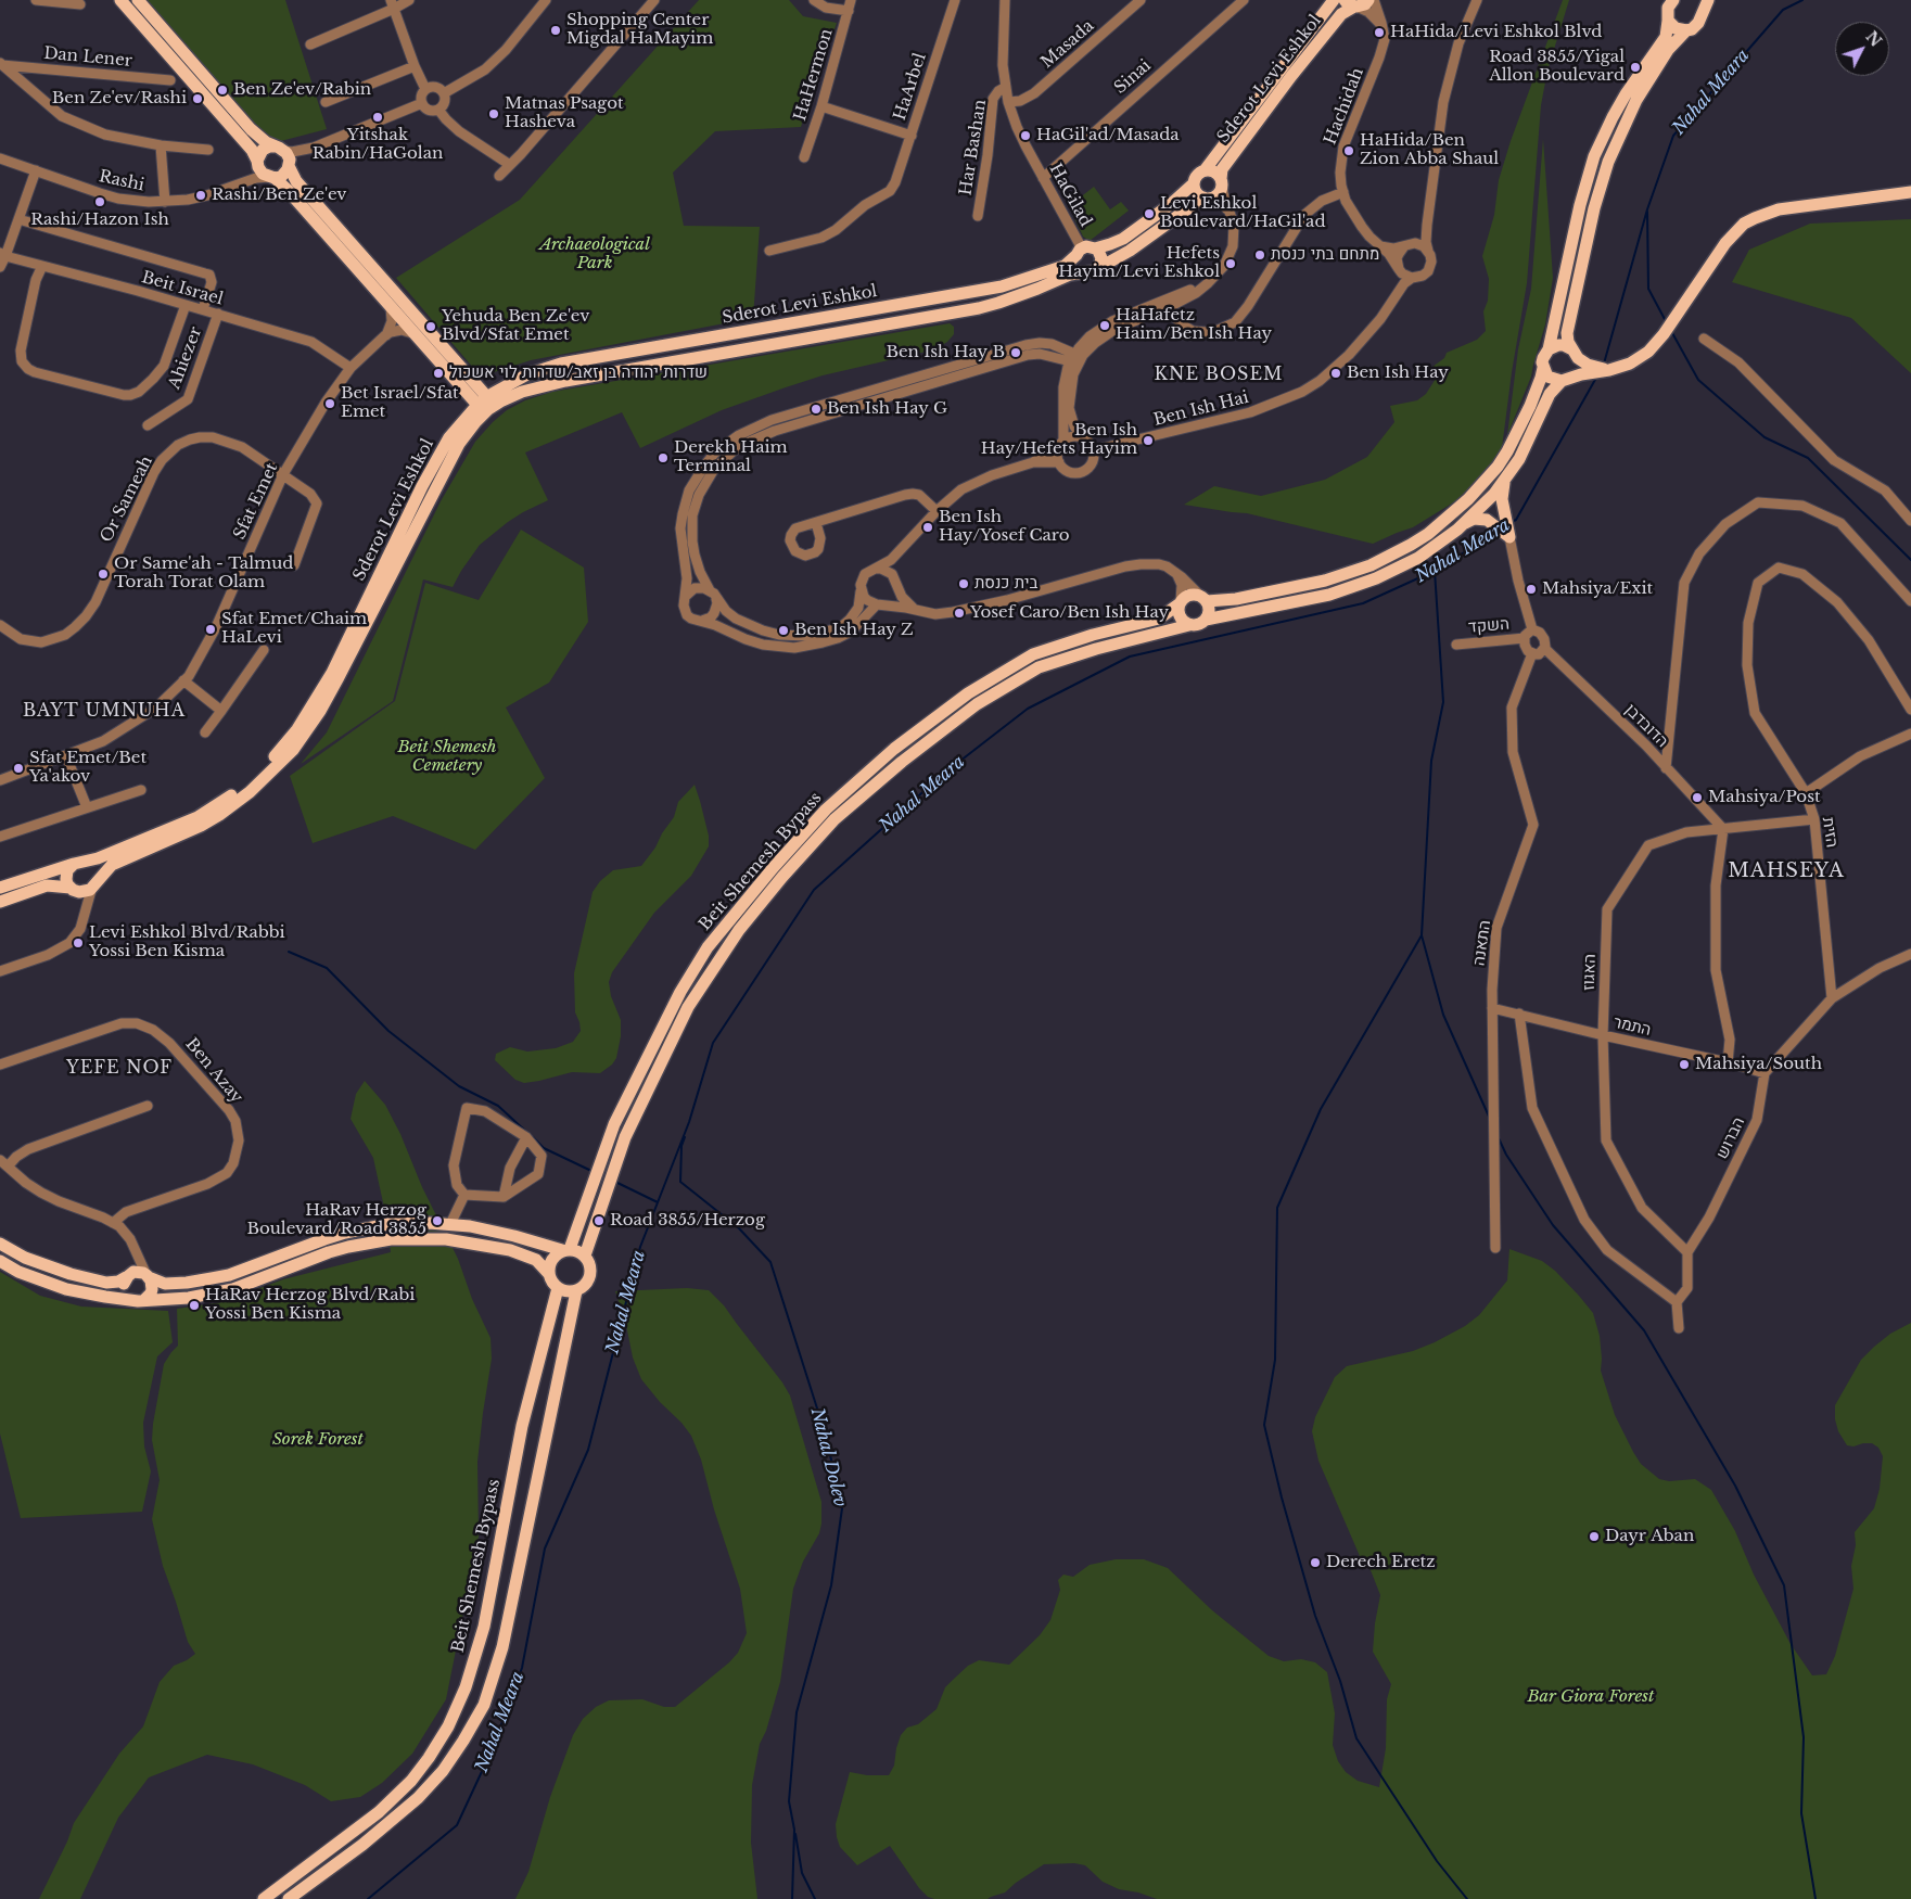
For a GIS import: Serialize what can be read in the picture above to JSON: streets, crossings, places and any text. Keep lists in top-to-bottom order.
{
  "streets": {
    "main road": ["Sderot Levi Eshkol", "Beit Shemesh Bypass"],
    "street": [
      "Masada",
      "Dan Lener",
      "HaHermon",
      "Sinai",
      "HaArbel",
      "Hachidah",
      "Har Bashan",
      "Rashi",
      "HaGilad",
      "Beit Israel",
      "Ahiezer",
      "Ben Ish Hai",
      "Or Sameah",
      "Sfat Emet",
      "השקד",
      "הדובדבן",
      "הזית",
      "התאנה",
      "האגוז",
      "התמר",
      "Ben Azay",
      "הברוש"
    ]
  },
  "crossings": [
    ["Masada", "HaGilad"],
    ["Sinai", "HaGilad"],
    ["Sderot Levi Eshkol", "HaGilad"],
    ["Hachidah", "Ben Ish Hai"],
    ["Har Bashan", "HaGilad"],
    ["Beit Israel", "Ahiezer"],
    ["Beit Israel", "Sfat Emet"],
    ["Or Sameah", "Sfat Emet"],
    ["השקד", "הדובדבן"],
    ["השקד", "התאנה"],
    ["הדובדבן", "התאנה"],
    ["הדובדבן", "האגוז"],
    ["הזית", "האגוז"],
    ["התאנה", "התמר"],
    ["האגוז", "התמר"],
    ["האגוז", "הברוש"],
    ["התמר", "הברוש"]
  ],
  "districts": [
    "KNE BOSEM",
    "BAYT UMNUHA",
    "MAHSEYA",
    "YEFE NOF"
  ],
  "water": ["Nahal Meara", "Nahal Dolev"],
  "parks": [
    "Archaeological Park",
    "Beit Shemesh Cemetery",
    "Sorek Forest",
    "Bar Giora Forest"
  ],
  "places": [
    "Shopping Center Migdal HaMayim",
    "HaHida/Levi Eshkol Blvd",
    "Road 3855/Yigal Allon Boulevard",
    "Ben Ze'ev/Rabin",
    "Ben Ze'ev/Rashi",
    "Matnas Psagot Hasheva",
    "Yitshak Rabin/HaGolan",
    "HaGil'ad/Masada",
    "HaHida/Ben Zion Abba Shaul",
    "Rashi/Ben Ze'ev",
    "Rashi/Hazon Ish",
    "Levi Eshkol Boulevard/HaGil'ad",
    "מתחם בתי כנסת",
    "Hefets Hayim/Levi Eshkol",
    "HaHafetz Haim/Ben Ish Hay",
    "Yehuda Ben Ze'ev Blvd/Sfat Emet",
    "Ben Ish Hay B",
    "שדרות יהודה בן זאב/שדרות לוי אשכול",
    "Ben Ish Hay",
    "Bet Israel/Sfat Emet",
    "Ben Ish Hay G",
    "Ben Ish Hay/Hefets Hayim",
    "Derekh Haim Terminal",
    "Ben Ish Hay/Yosef Caro",
    "Or Same'ah - Talmud Torah Torat Olam",
    "בית כנסת",
    "Mahsiya/Exit",
    "Yosef Caro/Ben Ish Hay",
    "Sfat Emet/Chaim HaLevi",
    "Ben Ish Hay Z",
    "Sfat Emet/Bet Ya'akov",
    "Mahsiya/Post",
    "Levi Eshkol Blvd/Rabbi Yossi Ben Kisma",
    "Mahsiya/South",
    "HaRav Herzog Boulevard/Road 3855",
    "Road 3855/Herzog",
    "HaRav Herzog Blvd/Rabi Yossi Ben Kisma",
    "Dayr Aban",
    "Derech Eretz"
  ],
  "north": "top right"
}
